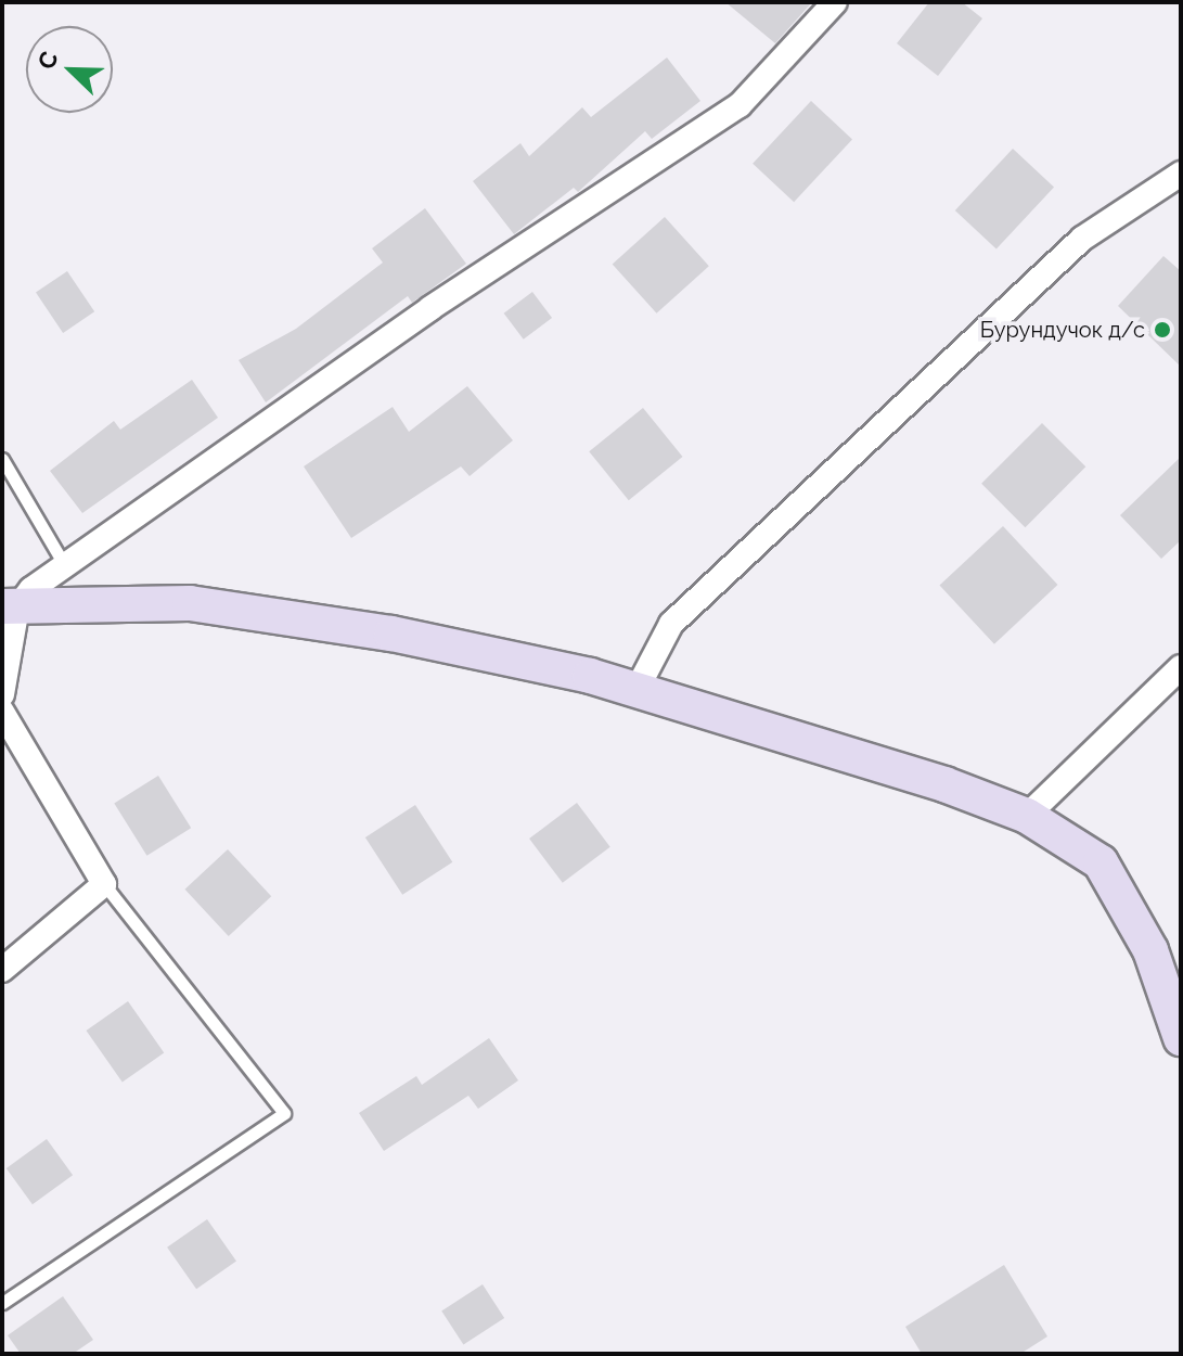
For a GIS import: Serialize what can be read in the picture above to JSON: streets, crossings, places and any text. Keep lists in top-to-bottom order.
{
  "places": ["Бурундучок д/с"],
  "north": "top left"
}
